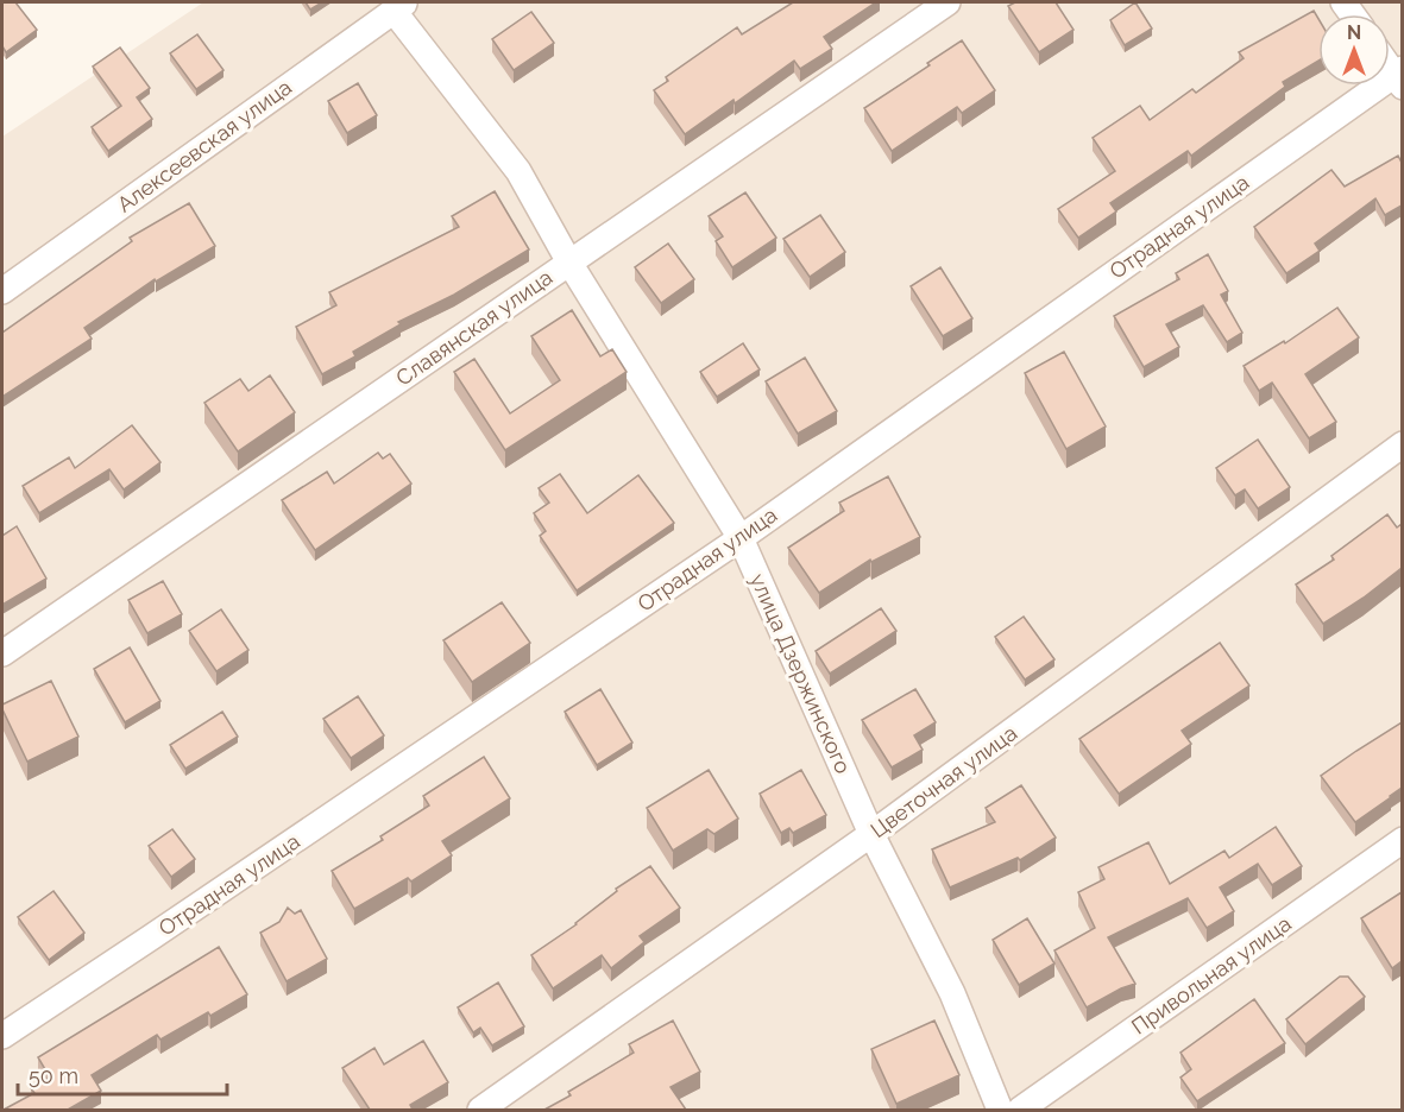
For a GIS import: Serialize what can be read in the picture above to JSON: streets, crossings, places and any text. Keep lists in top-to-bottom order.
{
  "streets": {
    "street": [
      "Алексеевская улица",
      "Отрадная улица",
      "Славянская улица",
      "улица Дзержинского",
      "Цветочная улица",
      "Привольная улица"
    ]
  },
  "crossings": [
    ["Алексеевская улица", "улица Дзержинского"],
    ["Отрадная улица", "улица Дзержинского"],
    ["Славянская улица", "улица Дзержинского"],
    ["улица Дзержинского", "Цветочная улица"]
  ],
  "scale_bar": "50 m",
  "north": "top"
}
